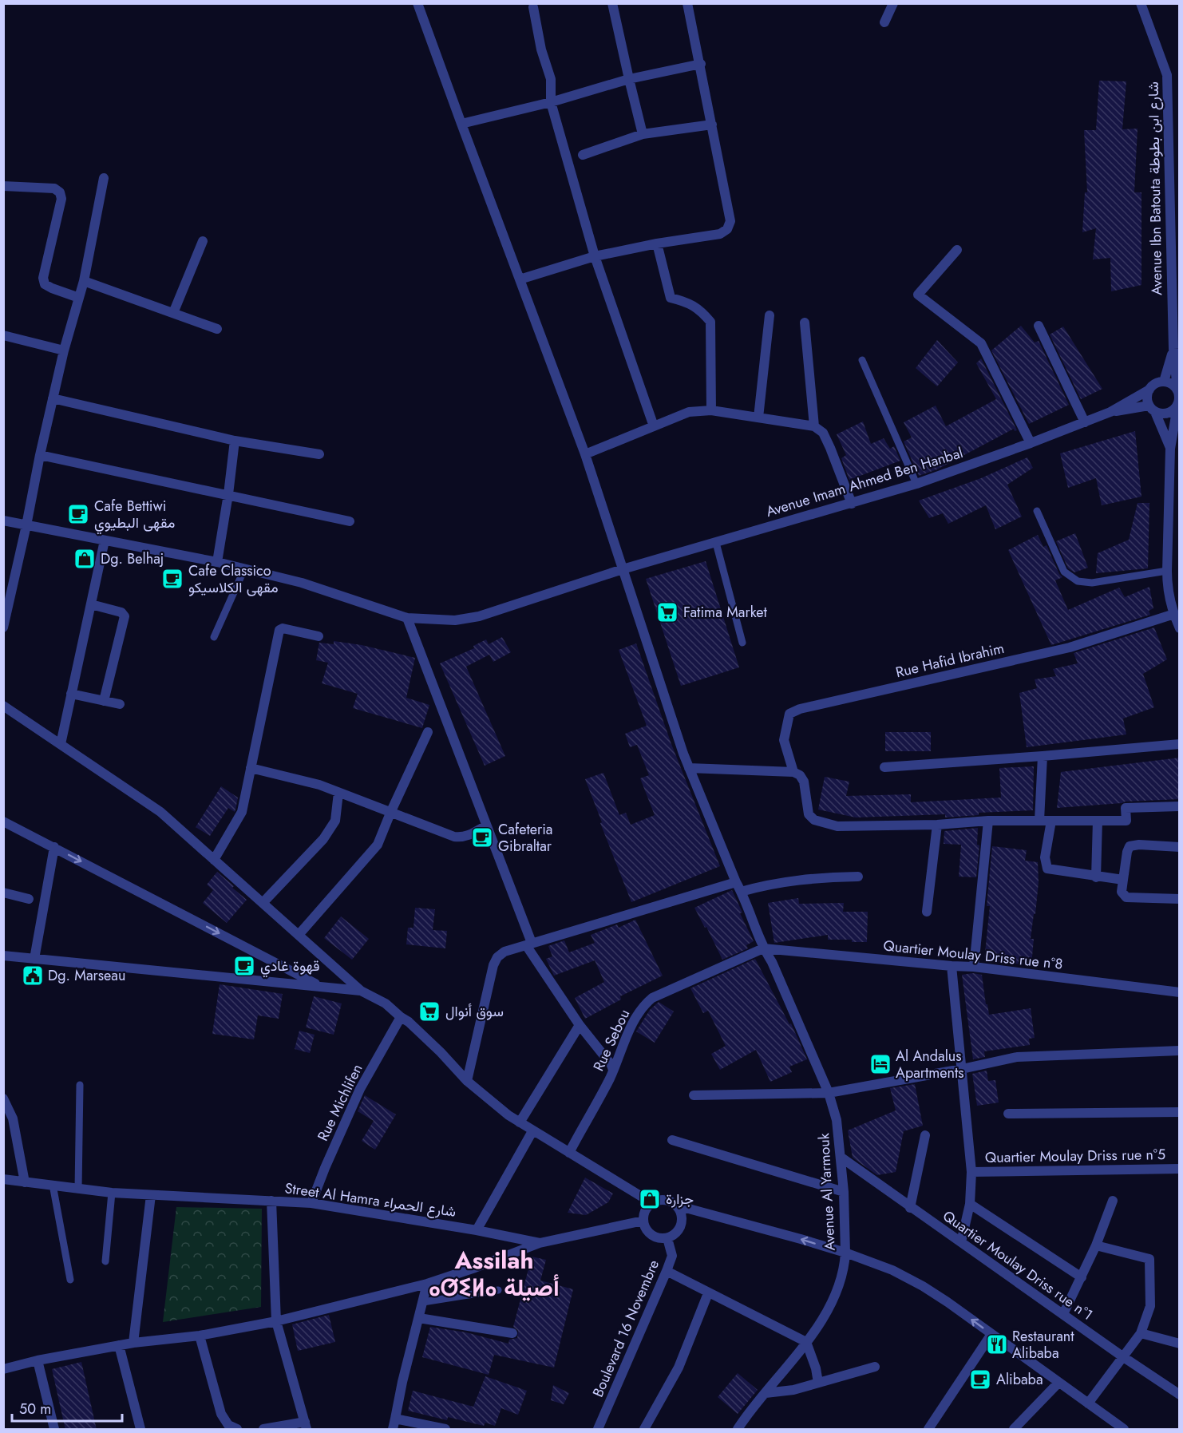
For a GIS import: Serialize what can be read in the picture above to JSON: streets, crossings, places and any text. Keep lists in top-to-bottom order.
{
  "streets": {
    "street": [
      "Avenue Ibn Batouta شارع ابن بطوطة",
      "Avenue Imam Ahmed Ben Hanbal",
      "Rue Hafid Ibrahim",
      "Quartier Moulay Driss rue n°8",
      "Rue Sebou",
      "Rue Michlifen",
      "Quartier Moulay Driss rue n°5",
      "Avenue Al Yarmouk",
      "Street Al Hamra شارع الحمراء",
      "Quartier Moulay Driss rue n°1",
      "Boulevard 16 Novembre"
    ]
  },
  "crossings": [
    ["Avenue Ibn Batouta شارع ابن بطوطة", "Avenue Imam Ahmed Ben Hanbal"],
    ["Avenue Ibn Batouta شارع ابن بطوطة", "Rue Hafid Ibrahim"],
    ["Avenue Imam Ahmed Ben Hanbal", "Avenue Al Yarmouk"],
    ["Quartier Moulay Driss rue n°8", "Rue Sebou"],
    ["Quartier Moulay Driss rue n°8", "Avenue Al Yarmouk"],
    ["Rue Sebou", "Avenue Al Yarmouk"],
    ["Rue Michlifen", "Street Al Hamra شارع الحمراء"],
    ["Avenue Al Yarmouk", "Quartier Moulay Driss rue n°1"],
    ["Street Al Hamra شارع الحمراء", "Boulevard 16 Novembre"]
  ],
  "districts": ["Assilah ⴰⵚⵉⵍⴰ أصيلة"],
  "places": {
    "cafe": [
      "Cafe Bettiwi مقهى البطيوي",
      "Cafe Classico مقهى الكلاسيكو",
      "Cafeteria Gibraltar",
      "قهوة غادي",
      "Alibaba"
    ],
    "shop": ["Dg. Belhaj", "جزارة"],
    "supermarket": ["Fatima Market", "سوق أنوال"],
    "public building": ["Dg. Marseau"],
    "hotel": ["Al Andalus Apartments"],
    "restaurant": ["Restaurant Alibaba"]
  },
  "scale_bar": "50 m"
}
